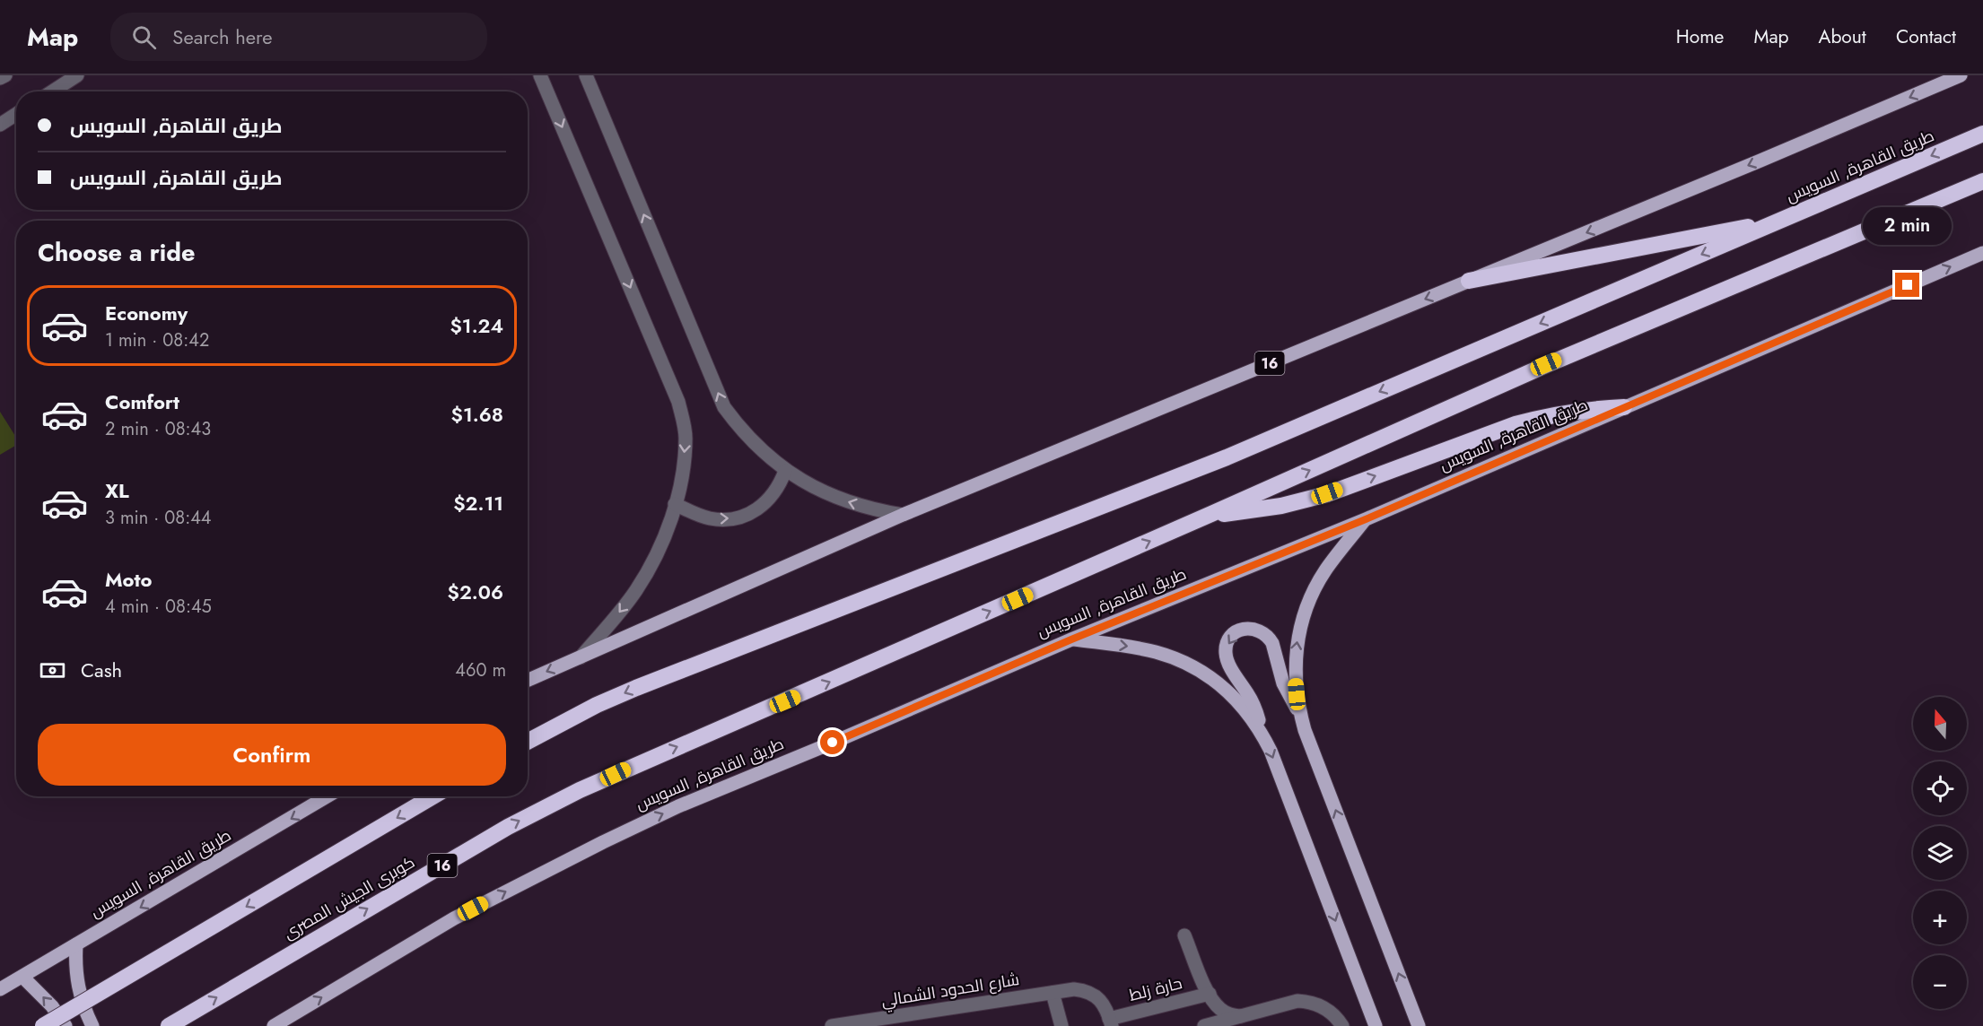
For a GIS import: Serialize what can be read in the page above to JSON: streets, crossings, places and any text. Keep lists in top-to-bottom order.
{
  "streets": {
    "highway": ["طريق القاهرة, السويس", "16", "كوبرى الجيش المصرى"],
    "street": ["حارة زلط", "شارع الحدود الشمالي"]
  },
  "crossings": [
    ["طريق القاهرة, السويس", "16"],
    ["16", "كوبرى الجيش المصرى"],
    ["حارة زلط", "شارع الحدود الشمالي"]
  ],
  "one_way": ["كوبرى الجيش المصرى"],
  "north": "top",
  "page": {
    "header": "Map",
    "search": "Search here",
    "nav": [
      "Home",
      "Map",
      "About",
      "Contact"
    ],
    "banner": ["طريق القاهرة, السويس", "طريق القاهرة, السويس"],
    "bubble": "2 min",
    "heading": "Choose a ride",
    "list": [
      {
        "name": "Economy",
        "note": "1 min · 08:42",
        "value": "$1.24"
      },
      {
        "name": "Comfort",
        "note": "2 min · 08:43",
        "value": "$1.68"
      },
      {
        "name": "XL",
        "note": "3 min · 08:44",
        "value": "$2.11"
      },
      {
        "name": "Moto",
        "note": "4 min · 08:45",
        "value": "$2.06"
      }
    ],
    "pay": ["Cash", "460 m"],
    "map_buttons": ["+", "−"],
    "buttons": "Confirm"
  }
}
